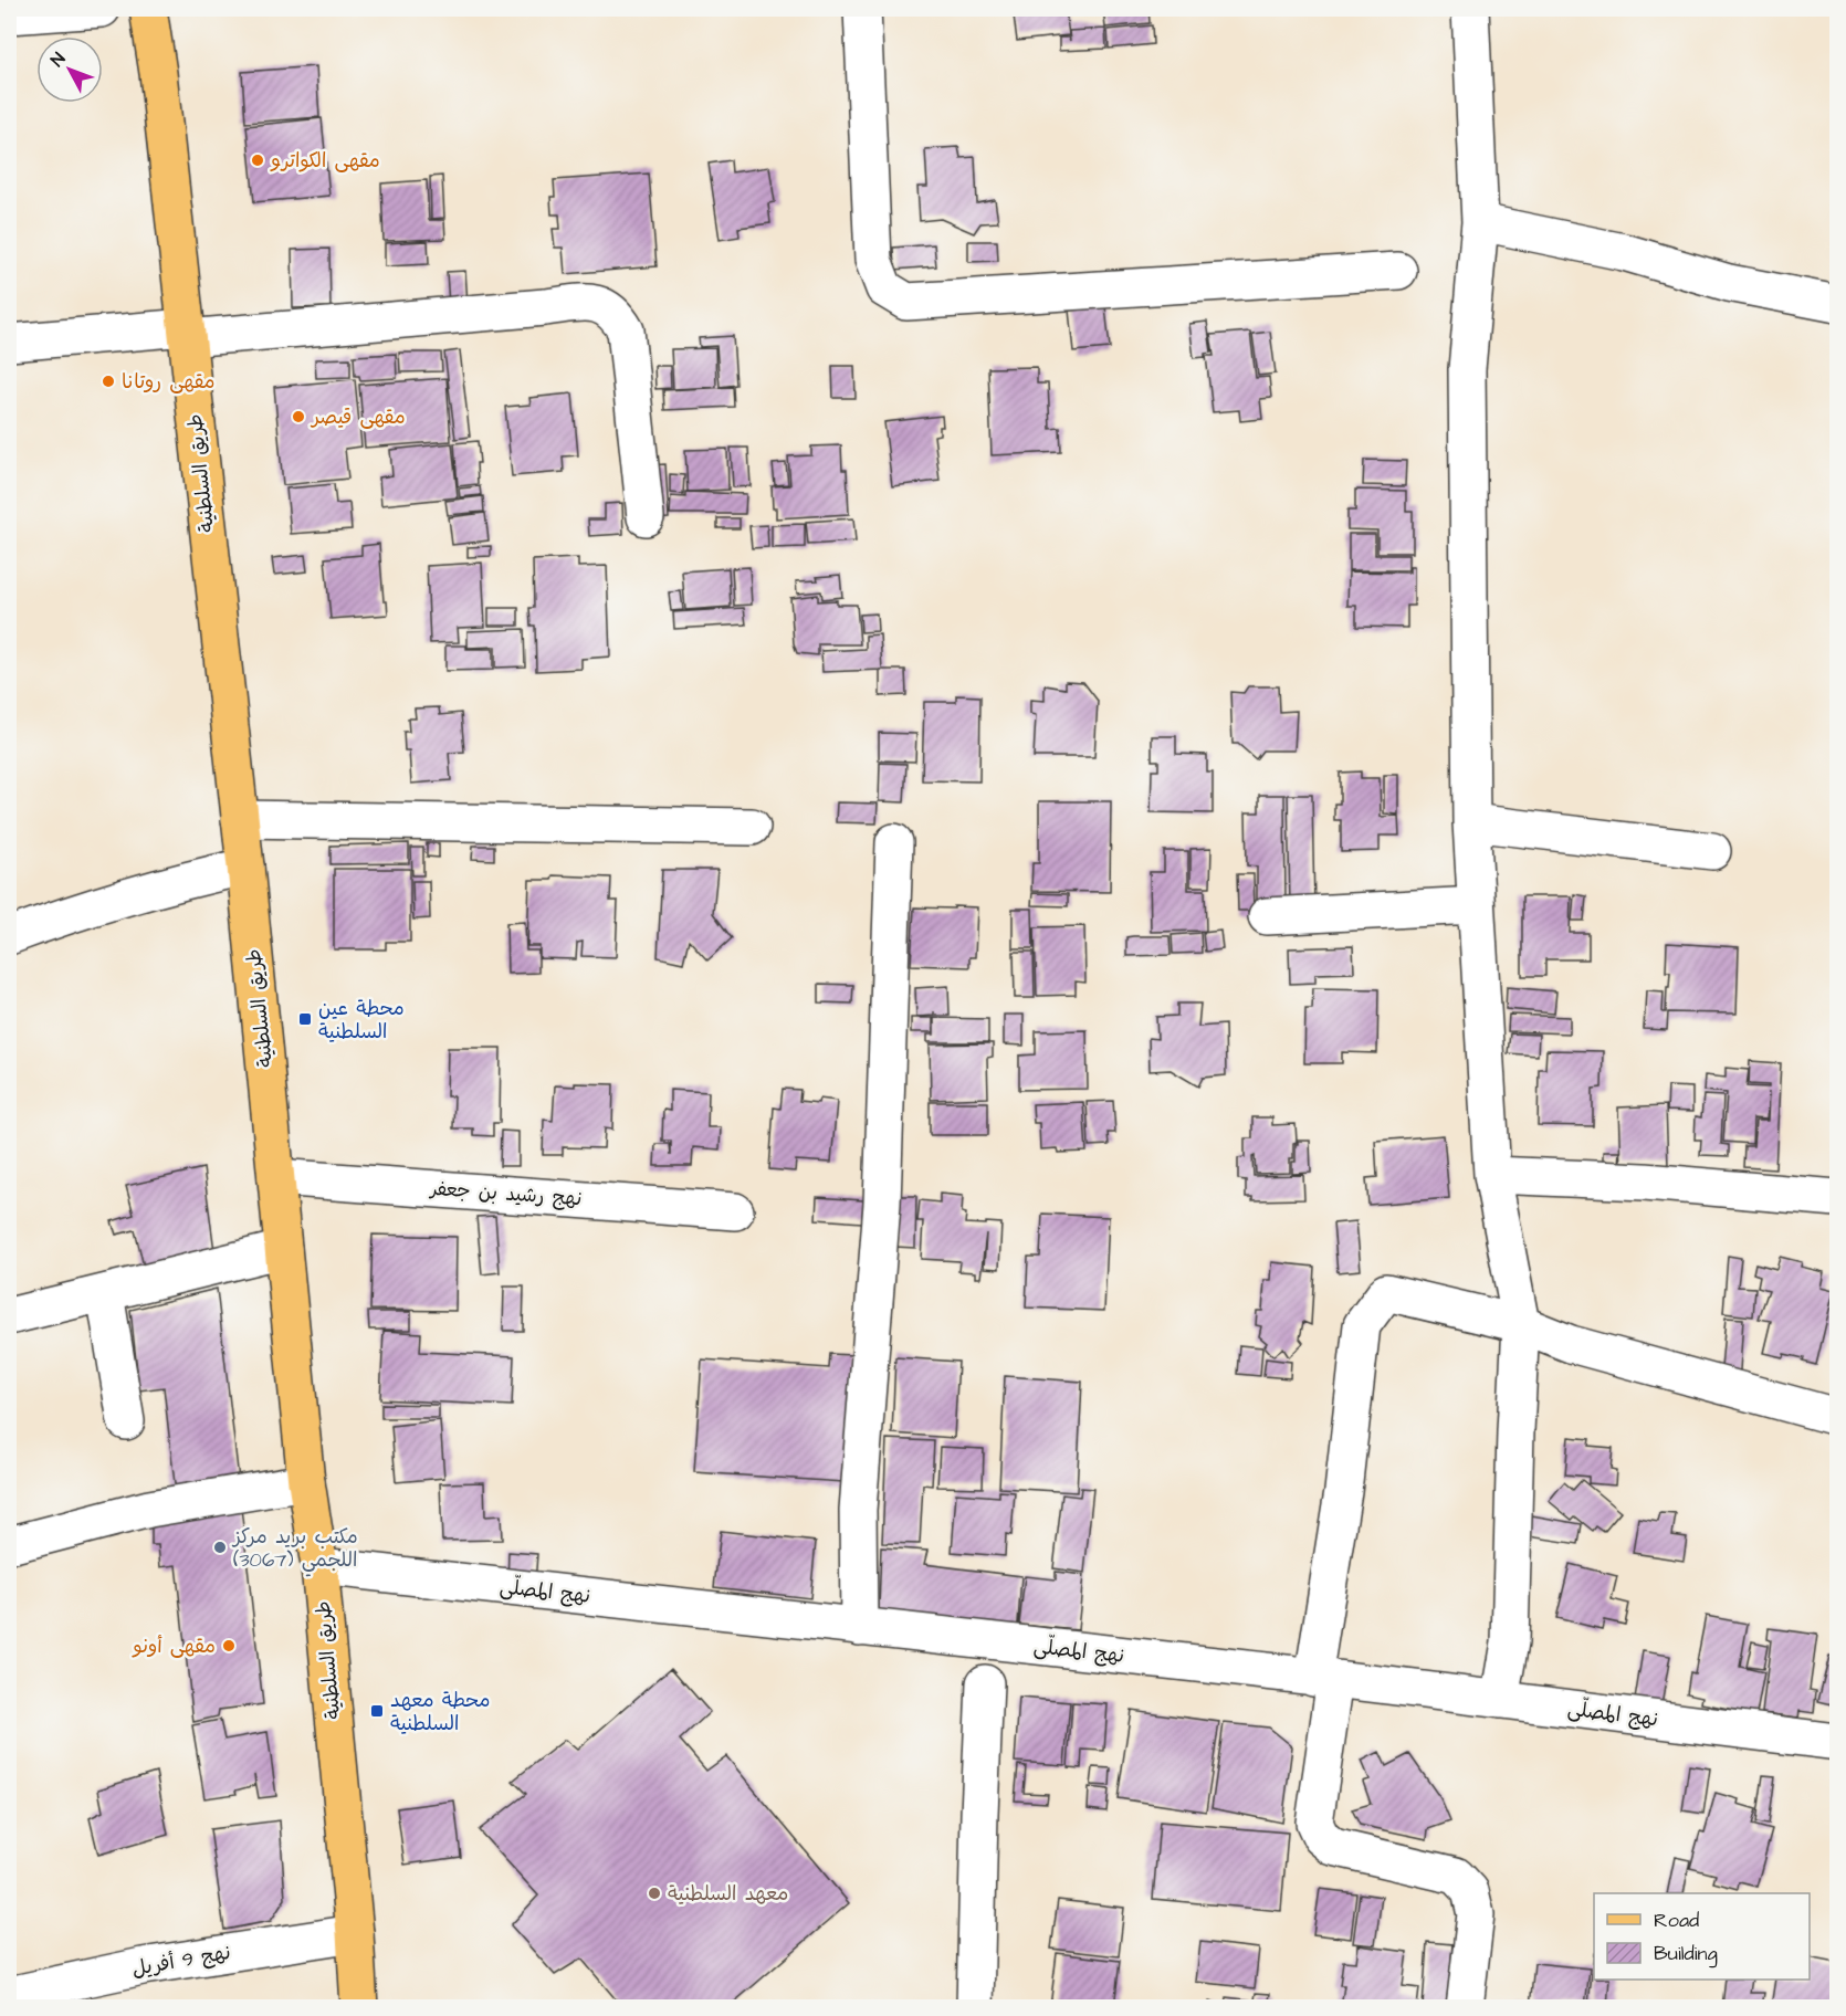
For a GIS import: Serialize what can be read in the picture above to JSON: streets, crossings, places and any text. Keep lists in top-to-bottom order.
{
  "streets": {
    "main road": ["طريق السلطنية"],
    "street": ["نهج رشيد بن جعفر", "نهج المصلّى", "نهج 9 أفريل"]
  },
  "crossings": [
    ["طريق السلطنية", "نهج رشيد بن جعفر"],
    ["طريق السلطنية", "نهج المصلّى"],
    ["طريق السلطنية", "نهج 9 أفريل"]
  ],
  "places": {
    "other": [
      "مقهى الكواترو",
      "مقهى روتانا",
      "مقهى قيصر",
      "مكتب بريد مركز اللجمي (3067)",
      "مقهى أونو",
      "معهد السلطنية"
    ],
    "transit": ["محطة عين السلطنية", "محطة معهد السلطنية"]
  },
  "legend": ["Road", "Building"],
  "north": "top left"
}
